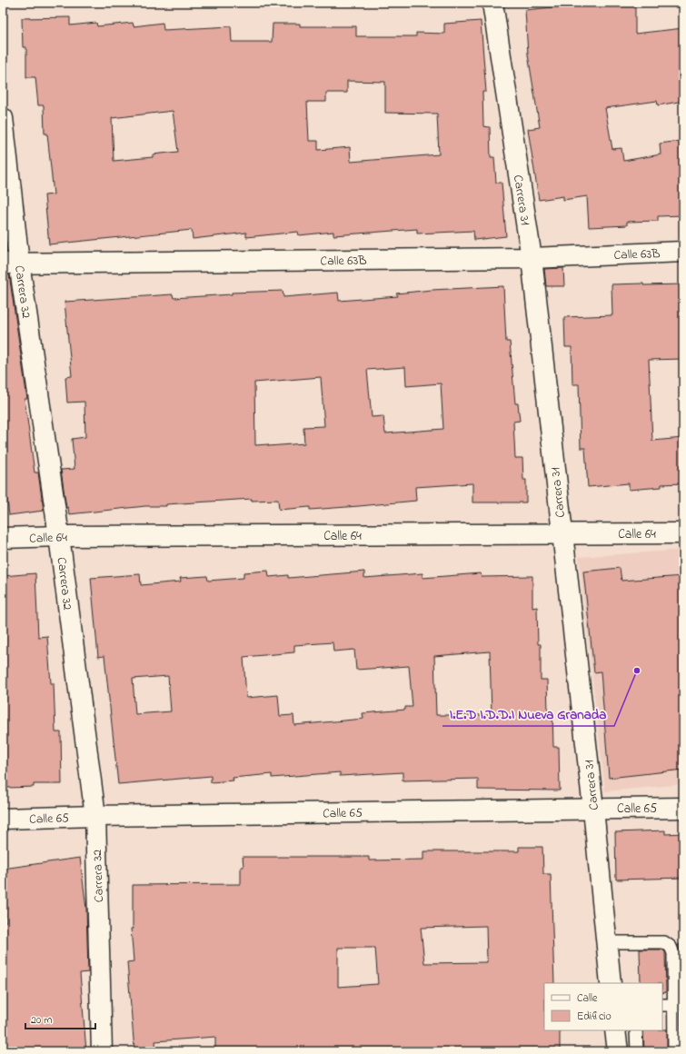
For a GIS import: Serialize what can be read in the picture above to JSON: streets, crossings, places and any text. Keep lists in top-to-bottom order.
{
  "streets": {
    "street": [
      "Carrera 31",
      "Calle 63B",
      "Carrera 32",
      "Calle 64",
      "Calle 65"
    ]
  },
  "crossings": [
    ["Carrera 31", "Calle 63B"],
    ["Carrera 31", "Calle 64"],
    ["Carrera 31", "Calle 65"],
    ["Calle 63B", "Carrera 32"],
    ["Carrera 32", "Calle 64"],
    ["Carrera 32", "Calle 65"]
  ],
  "places": ["I.E.D I.D.D.I Nueva Granada"],
  "legend": ["Calle", "Edificio"],
  "scale_bar": "20 m"
}
